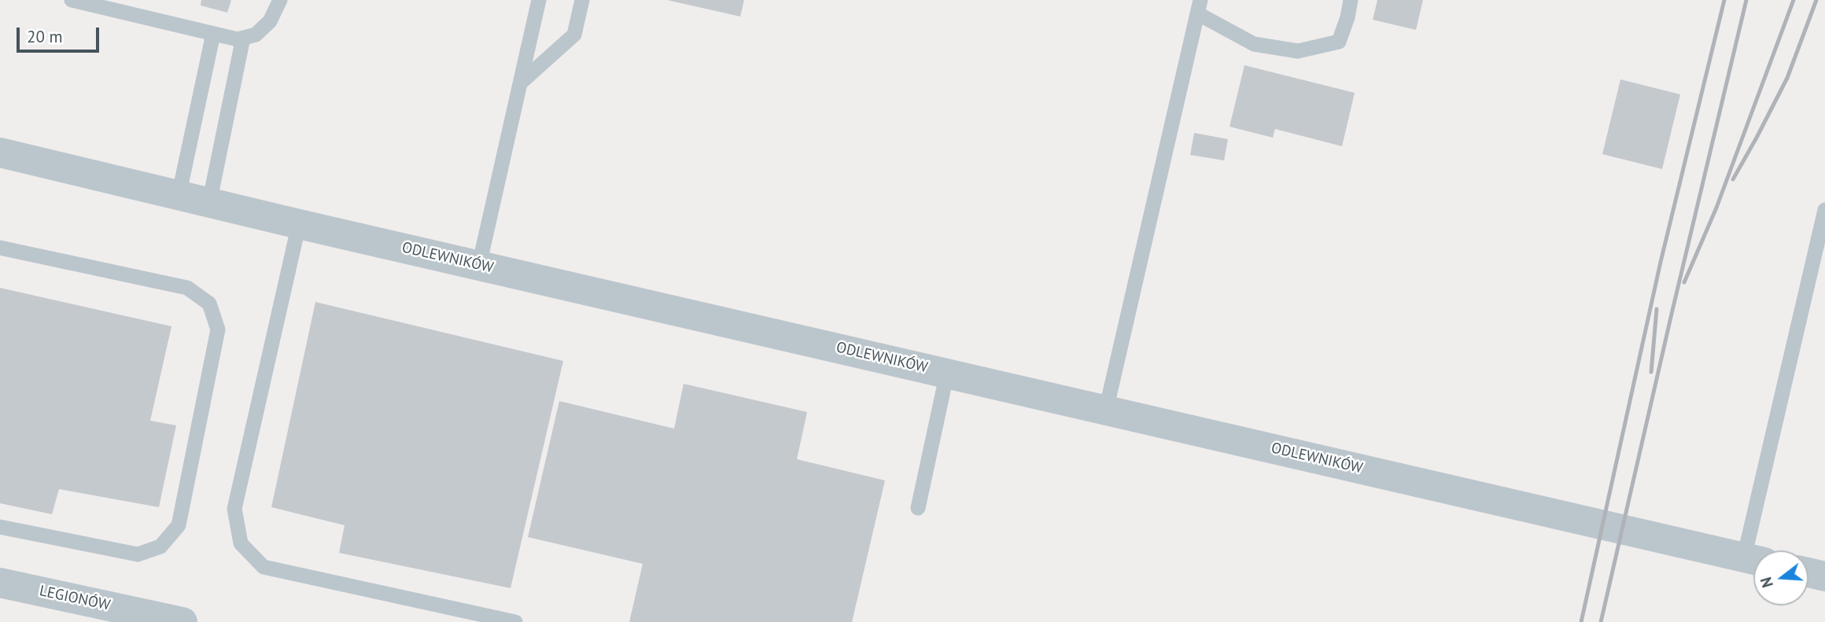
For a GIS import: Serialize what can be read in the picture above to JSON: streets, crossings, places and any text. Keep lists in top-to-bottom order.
{
  "streets": {
    "street": ["ODLEWNIKÓW", "LEGIONÓW"]
  },
  "scale_bar": "20 m",
  "north": "left"
}
